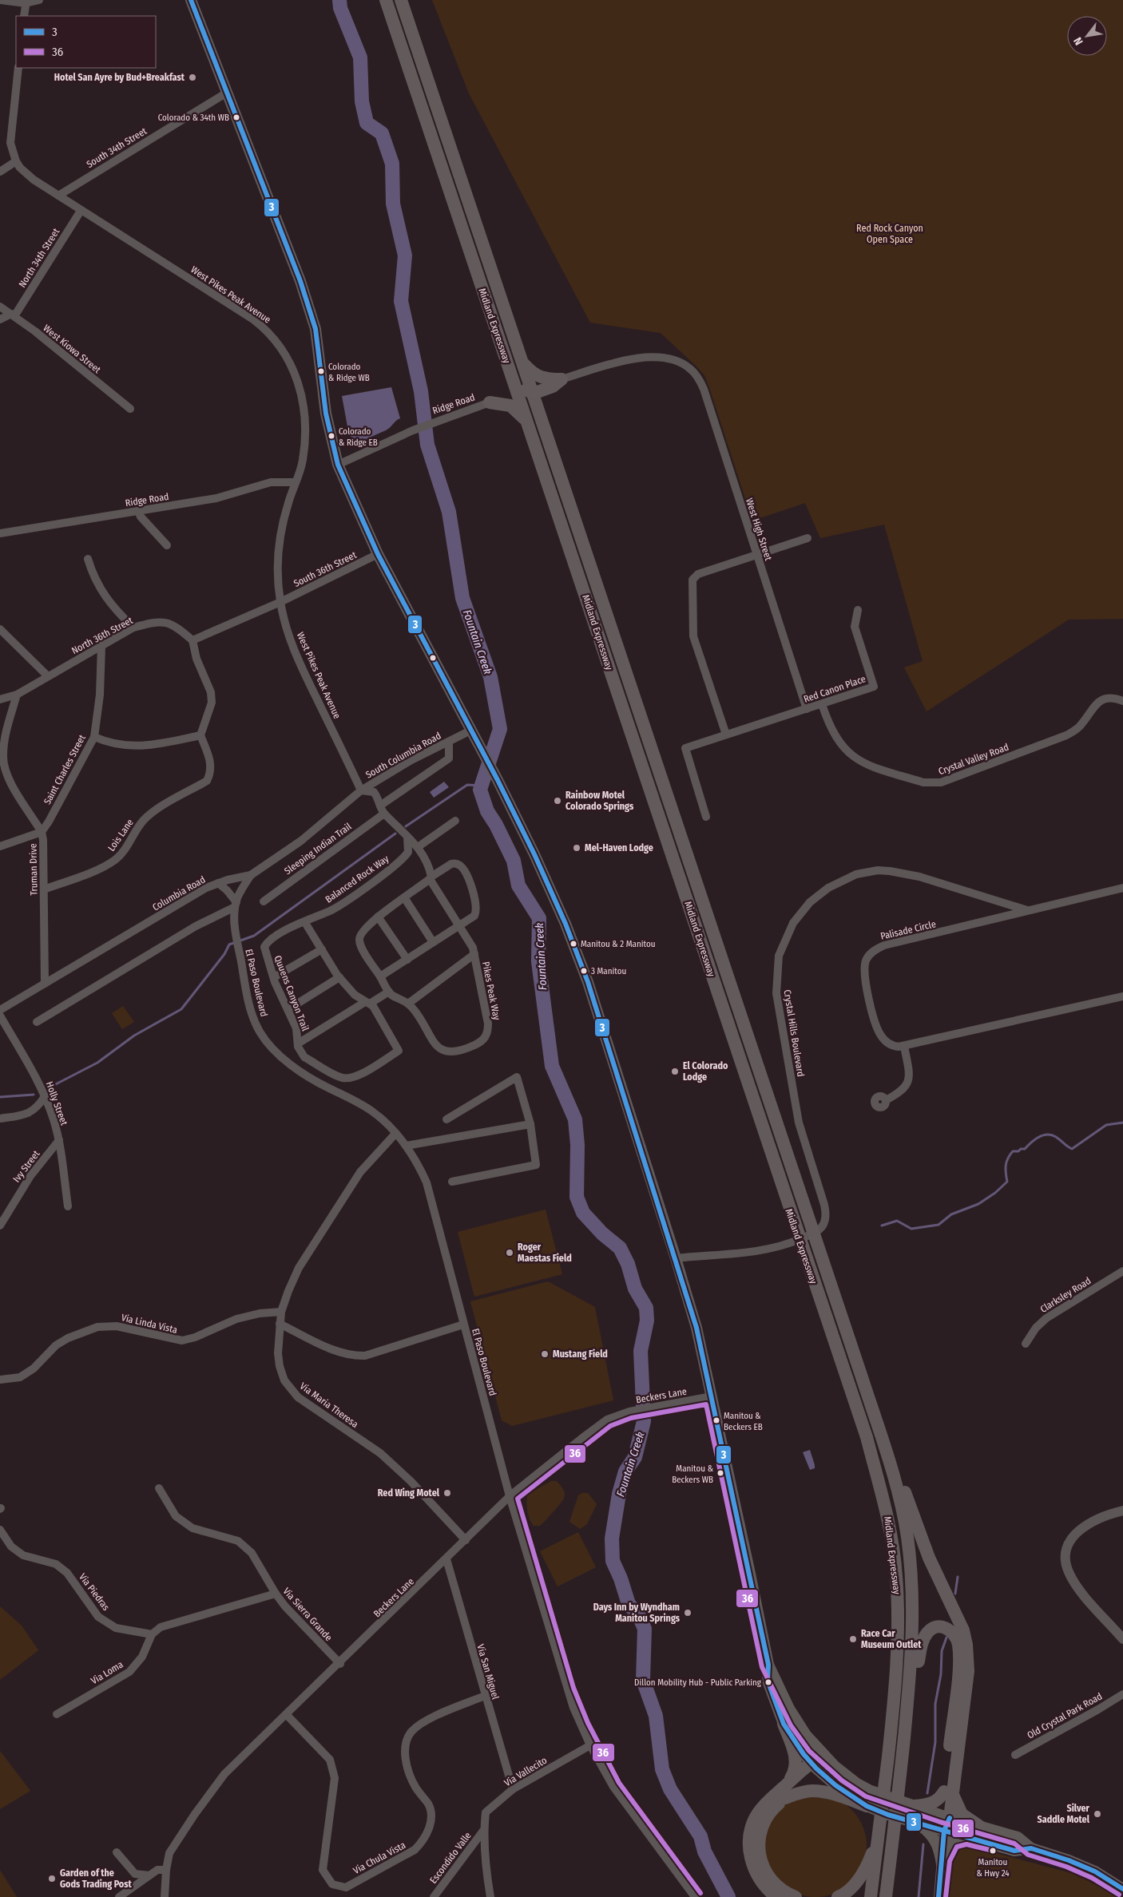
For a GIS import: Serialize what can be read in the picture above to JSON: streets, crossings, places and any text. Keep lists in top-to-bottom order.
{
  "streets": {
    "highway": ["Midland Expressway"],
    "street": [
      "South 34th Street",
      "North 34th Street",
      "West Pikes Peak Avenue",
      "West Kiowa Street",
      "Ridge Road",
      "West High Street",
      "South 36th Street",
      "North 36th Street",
      "Red Canon Place",
      "South Columbia Road",
      "Crystal Valley Road",
      "Saint Charles Street",
      "Lois Lane",
      "Sleeping Indian Trail",
      "Truman Drive",
      "Balanced Rock Way",
      "Columbia Road",
      "Palisade Circle",
      "El Paso Boulevard",
      "Pikes Peak Way",
      "Quuens Canyon Trail",
      "Crystal Hills Boulevard",
      "Holly Street",
      "Ivy Street",
      "Clarksley Road",
      "Via Linda Vista",
      "Beckers Lane",
      "Via Maria Theresa",
      "Via Piedras",
      "Via Sierra Grande",
      "Via San Miguel",
      "Via Loma",
      "Old Crystal Park Road",
      "Via Vallecito",
      "Via Chula Vista",
      "Escondido Valle"
    ]
  },
  "crossings": [
    ["South 34th Street", "West Pikes Peak Avenue"],
    ["North 34th Street", "West Pikes Peak Avenue"],
    ["North 34th Street", "West Kiowa Street"],
    ["West Pikes Peak Avenue", "Ridge Road"],
    ["West Pikes Peak Avenue", "South 36th Street"],
    ["West Pikes Peak Avenue", "South Columbia Road"],
    ["West Pikes Peak Avenue", "Columbia Road"],
    ["West Pikes Peak Avenue", "Pikes Peak Way"],
    ["West High Street", "Red Canon Place"],
    ["North 36th Street", "Saint Charles Street"],
    ["North 36th Street", "Lois Lane"],
    ["North 36th Street", "Truman Drive"],
    ["Red Canon Place", "Crystal Valley Road"],
    ["South Columbia Road", "Columbia Road"],
    ["South Columbia Road", "Pikes Peak Way"],
    ["Saint Charles Street", "Lois Lane"],
    ["Saint Charles Street", "Truman Drive"],
    ["Lois Lane", "Truman Drive"],
    ["Sleeping Indian Trail", "Pikes Peak Way"],
    ["Truman Drive", "Columbia Road"],
    ["Balanced Rock Way", "Pikes Peak Way"],
    ["Balanced Rock Way", "Quuens Canyon Trail"],
    ["Columbia Road", "Pikes Peak Way"],
    ["Palisade Circle", "Crystal Hills Boulevard"],
    ["El Paso Boulevard", "Beckers Lane"],
    ["El Paso Boulevard", "Via Maria Theresa"],
    ["El Paso Boulevard", "Via Vallecito"],
    ["Holly Street", "Ivy Street"],
    ["Via Linda Vista", "Via Maria Theresa"],
    ["Beckers Lane", "Via Maria Theresa"],
    ["Beckers Lane", "Via Sierra Grande"],
    ["Beckers Lane", "Via San Miguel"],
    ["Beckers Lane", "Via Chula Vista"],
    ["Via Piedras", "Via Loma"],
    ["Via San Miguel", "Via Vallecito"],
    ["Via San Miguel", "Via Chula Vista"],
    ["Via Vallecito", "Escondido Valle"]
  ],
  "water": ["Fountain Creek"],
  "parks": ["Red Rock Canyon Open Space"],
  "places": [
    "Hotel San Ayre by Bud+Breakfast",
    "Colorado & 34th WB",
    "Colorado & Ridge WB",
    "Colorado & Ridge EB",
    "Rainbow Motel Colorado Springs",
    "Mel-Haven Lodge",
    "Manitou & 2 Manitou",
    "3 Manitou",
    "El Colorado Lodge",
    "Roger Maestas Field",
    "Mustang Field",
    "Manitou & Beckers EB",
    "Manitou & Beckers WB",
    "Red Wing Motel",
    "Days Inn by Wyndham Manitou Springs",
    "Race Car Museum Outlet",
    "Dillon Mobility Hub - Public Parking",
    "Silver Saddle Motel",
    "Manitou & Hwy 24",
    "Garden of the Gods Trading Post"
  ],
  "lines": ["transit line 3", "transit line 36"],
  "legend": ["3", "36"],
  "north": "bottom left"
}
